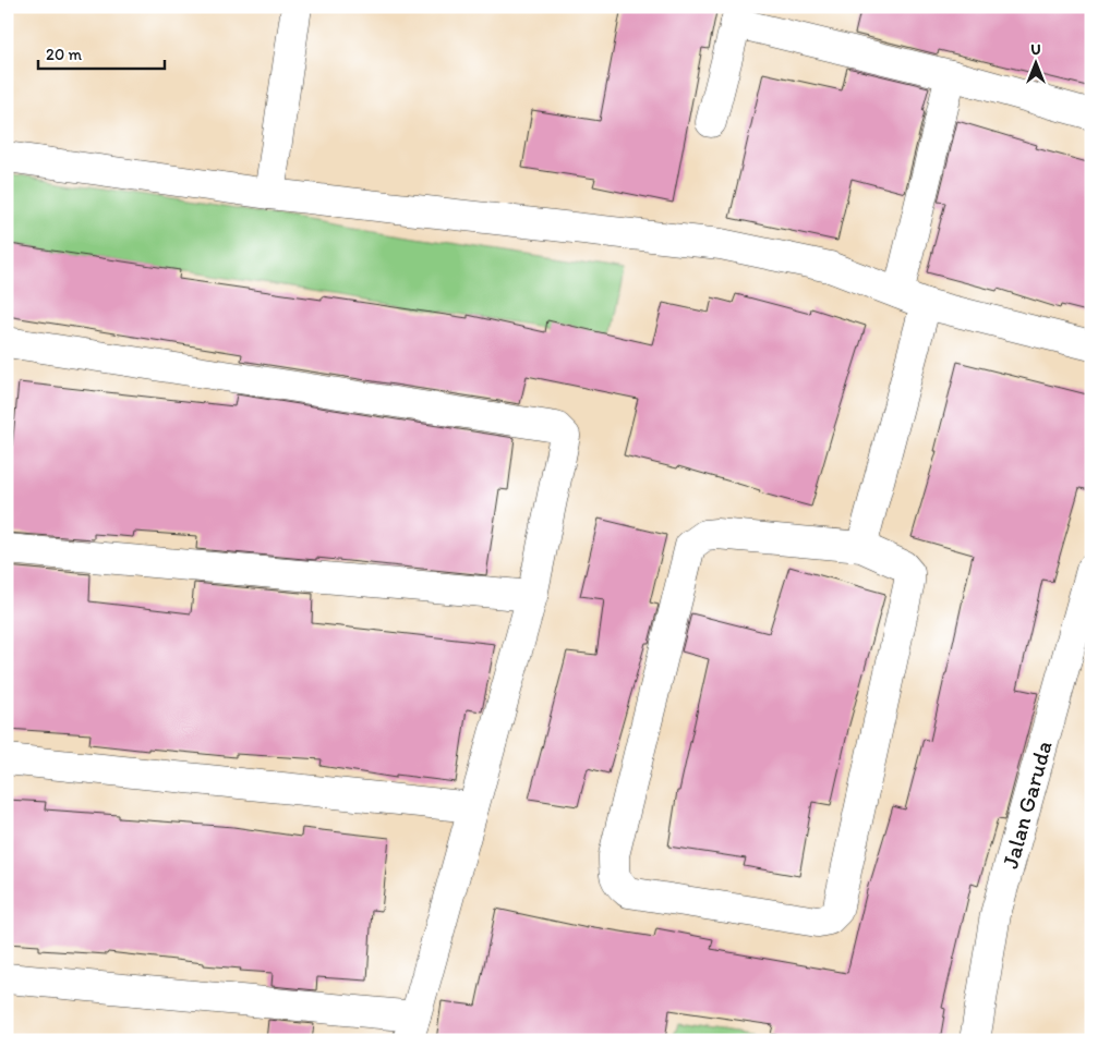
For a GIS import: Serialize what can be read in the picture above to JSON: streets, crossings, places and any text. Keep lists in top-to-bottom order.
{
  "streets": {
    "street": ["Jalan Garuda"]
  },
  "scale_bar": "20 m",
  "north": "top"
}
